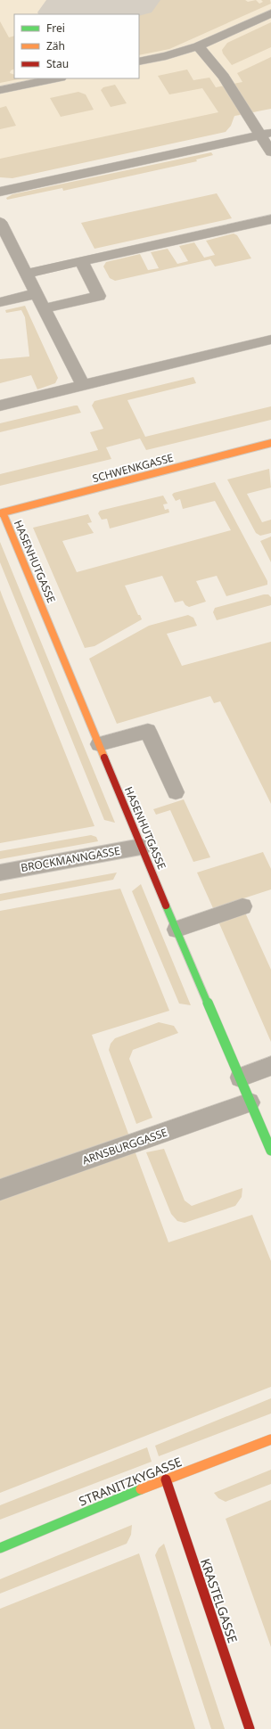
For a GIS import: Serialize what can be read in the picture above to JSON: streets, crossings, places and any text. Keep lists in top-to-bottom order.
{
  "streets": {
    "street": [
      "SCHWENKGASSE",
      "HASENHUTGASSE",
      "BROCKMANNGASSE",
      "STRANITZKYGASSE",
      "KRASTELGASSE"
    ],
    "lane": ["ARNSBURGGASSE"]
  },
  "crossings": [
    ["SCHWENKGASSE", "HASENHUTGASSE"],
    ["HASENHUTGASSE", "BROCKMANNGASSE"],
    ["HASENHUTGASSE", "ARNSBURGGASSE"],
    ["STRANITZKYGASSE", "KRASTELGASSE"]
  ],
  "legend": ["Frei", "Zäh", "Stau"]
}
